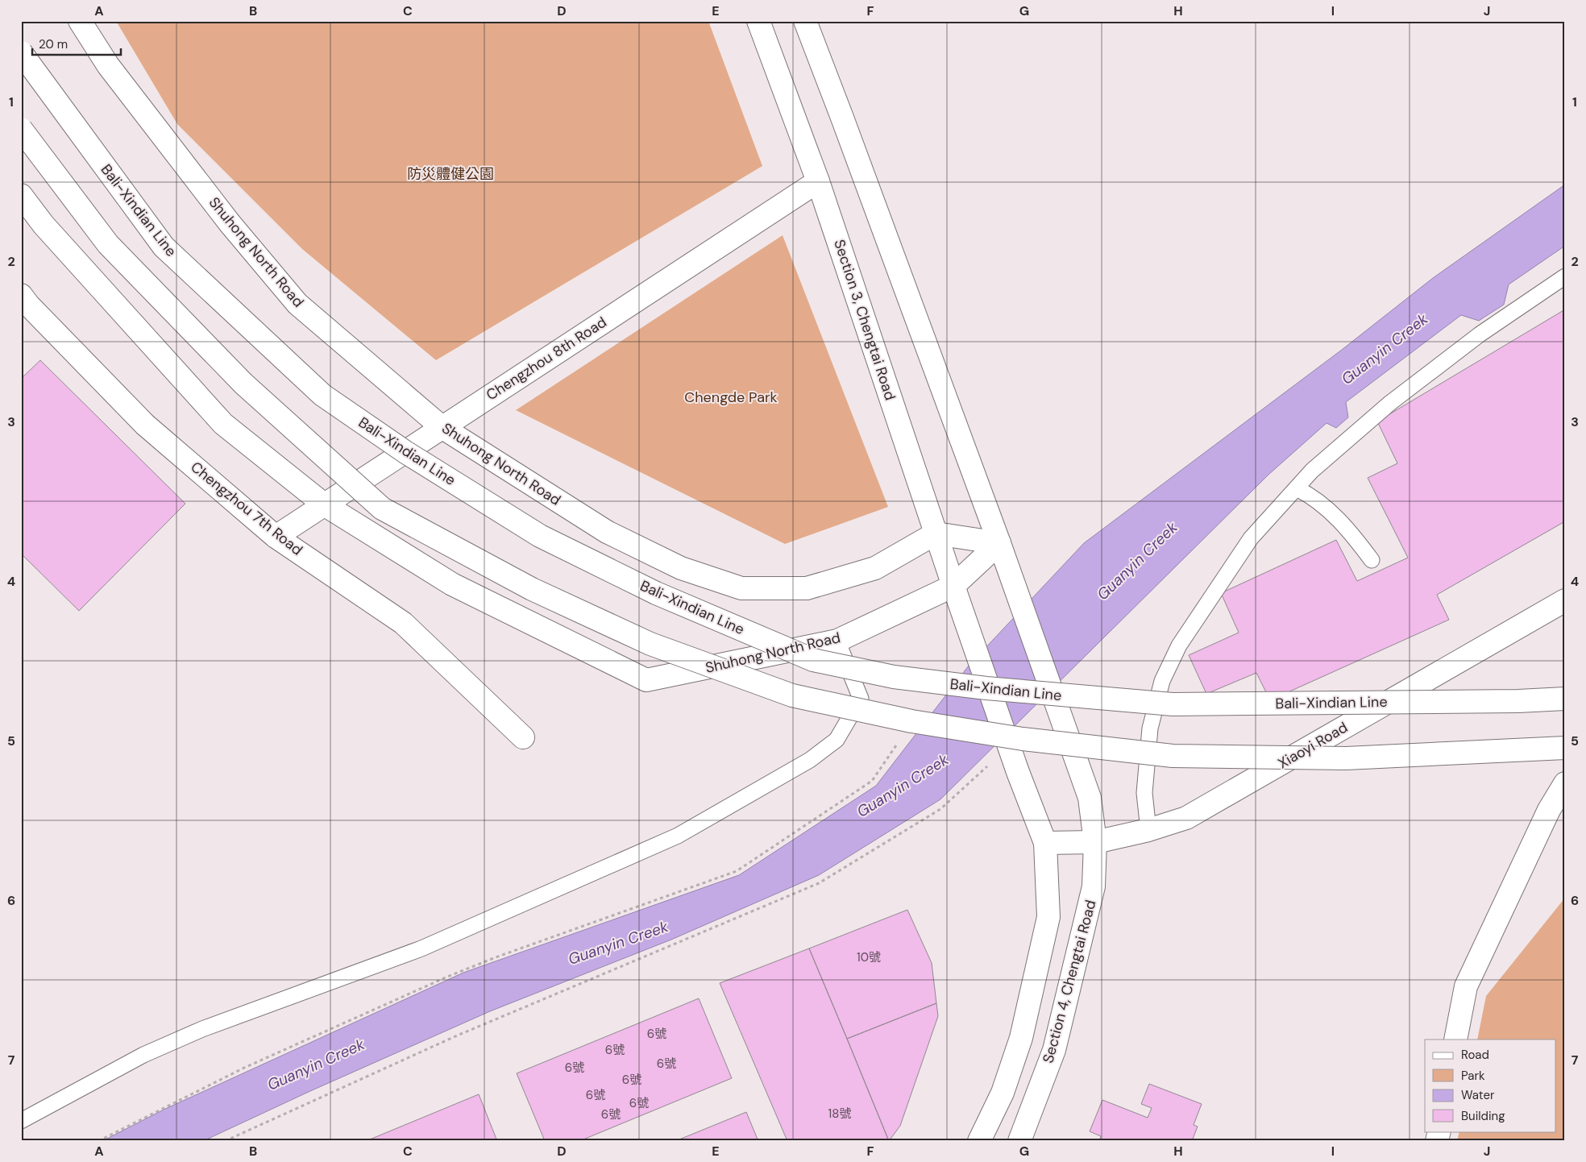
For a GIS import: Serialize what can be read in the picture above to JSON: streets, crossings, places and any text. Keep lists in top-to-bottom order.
{
  "streets": {
    "main road": [
      "Bali-Xindian Line",
      "Shuhong North Road",
      "Section 3, Chengtai Road",
      "Chengzhou 8th Road",
      "Chengzhou 7th Road",
      "Xiaoyi Road",
      "Section 4, Chengtai Road"
    ]
  },
  "crossings": [
    ["Shuhong North Road", "Section 3, Chengtai Road"],
    ["Shuhong North Road", "Chengzhou 8th Road"],
    ["Section 3, Chengtai Road", "Chengzhou 8th Road"],
    ["Section 3, Chengtai Road", "Xiaoyi Road"],
    ["Chengzhou 8th Road", "Chengzhou 7th Road"],
    ["Xiaoyi Road", "Section 4, Chengtai Road"]
  ],
  "water": ["Guanyin Creek"],
  "parks": ["防災體健公園", "Chengde Park"],
  "house_numbers": [
    "10號",
    "6號",
    "6號",
    "6號",
    "6號",
    "6號",
    "6號",
    "6號",
    "18號",
    "6號"
  ],
  "legend": [
    "Road",
    "Park",
    "Water",
    "Building"
  ],
  "scale_bar": "20 m",
  "grid": {
    "columns": [
      "A",
      "B",
      "C",
      "D",
      "E",
      "F",
      "G",
      "H",
      "I",
      "J"
    ],
    "rows": [
      "1",
      "2",
      "3",
      "4",
      "5",
      "6",
      "7"
    ]
  }
}
